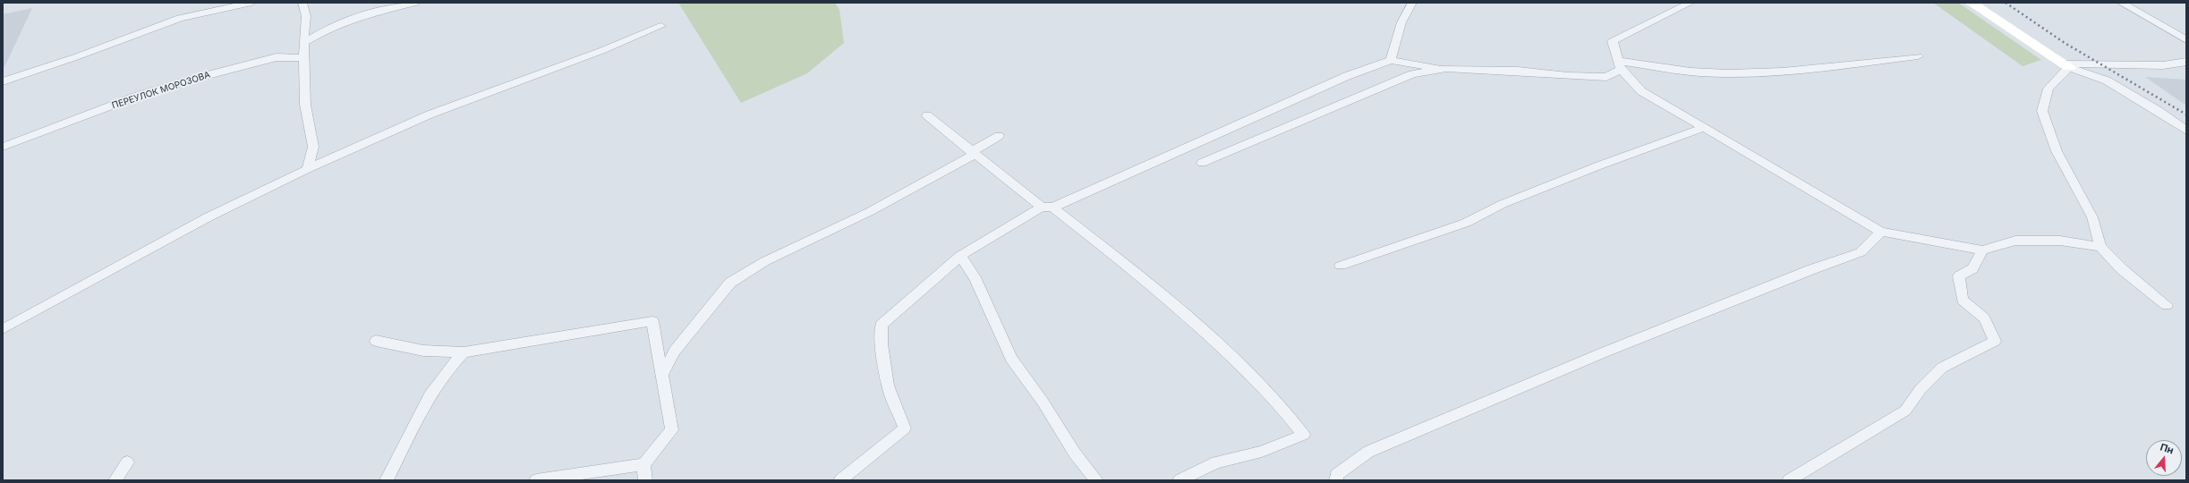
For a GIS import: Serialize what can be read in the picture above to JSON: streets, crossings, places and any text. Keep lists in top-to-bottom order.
{
  "streets": {
    "street": ["ПЕРЕУЛОК МОРОЗОВА"]
  },
  "north": "top"
}
